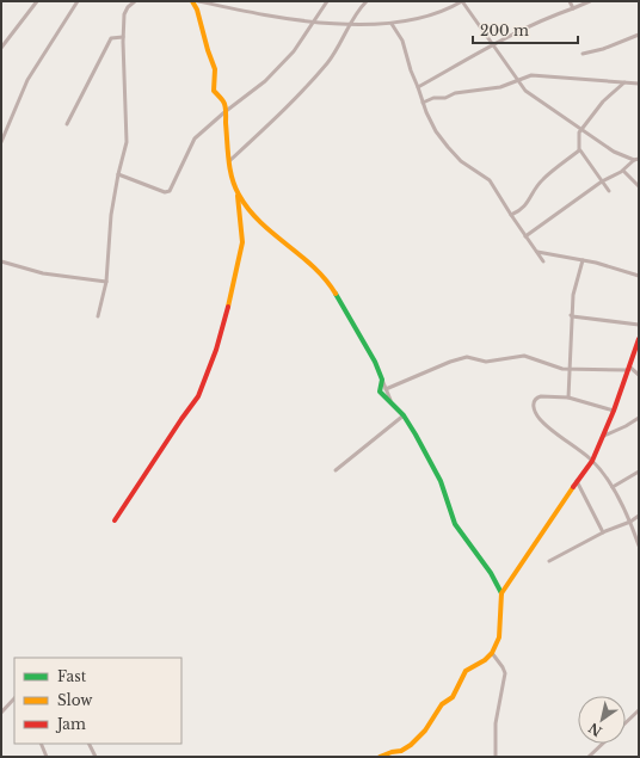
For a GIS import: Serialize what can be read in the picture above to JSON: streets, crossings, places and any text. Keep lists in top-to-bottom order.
{
  "legend": ["Fast", "Slow", "Jam"],
  "scale_bar": "200 m",
  "north": "bottom left"
}
